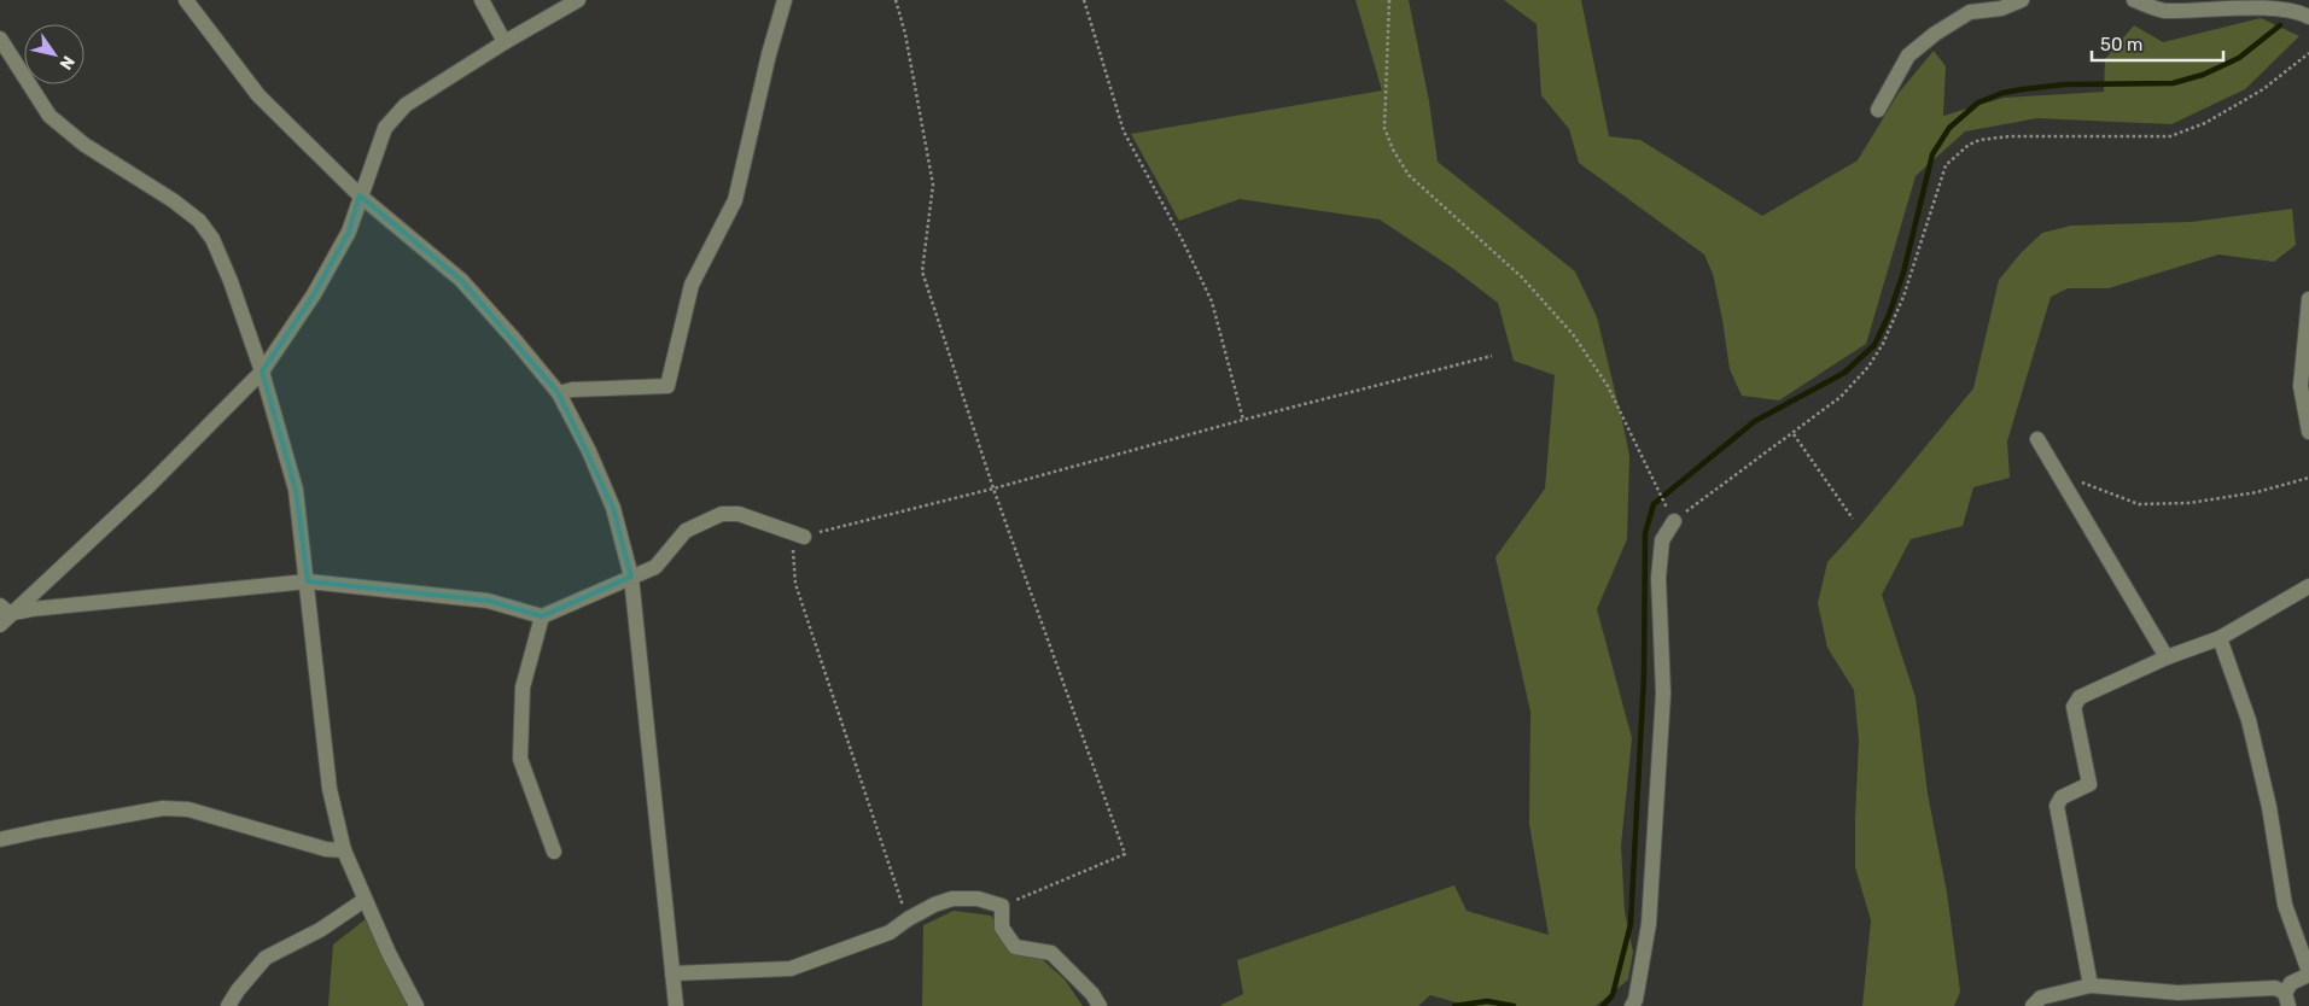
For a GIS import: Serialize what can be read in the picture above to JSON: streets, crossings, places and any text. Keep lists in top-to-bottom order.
{
  "scale_bar": "50 m",
  "north": "bottom right"
}
